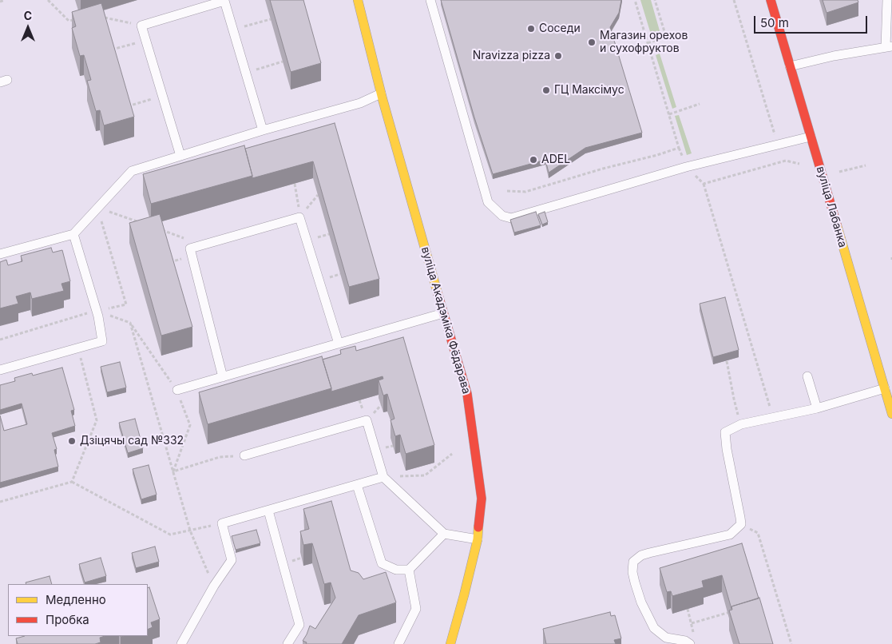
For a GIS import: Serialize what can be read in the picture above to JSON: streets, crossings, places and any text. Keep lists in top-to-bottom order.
{
  "streets": {
    "street": ["вуліца Лабанка", "вуліца Акадэміка Фёдарава"]
  },
  "places": [
    "Соседи",
    "Магазин орехов и сухофруктов",
    "Nravizza pizza",
    "ГЦ Максімус",
    "ADEL",
    "Дзіцячы сад №332"
  ],
  "legend": ["Медленно", "Пробка"],
  "scale_bar": "50 m",
  "north": "top"
}
